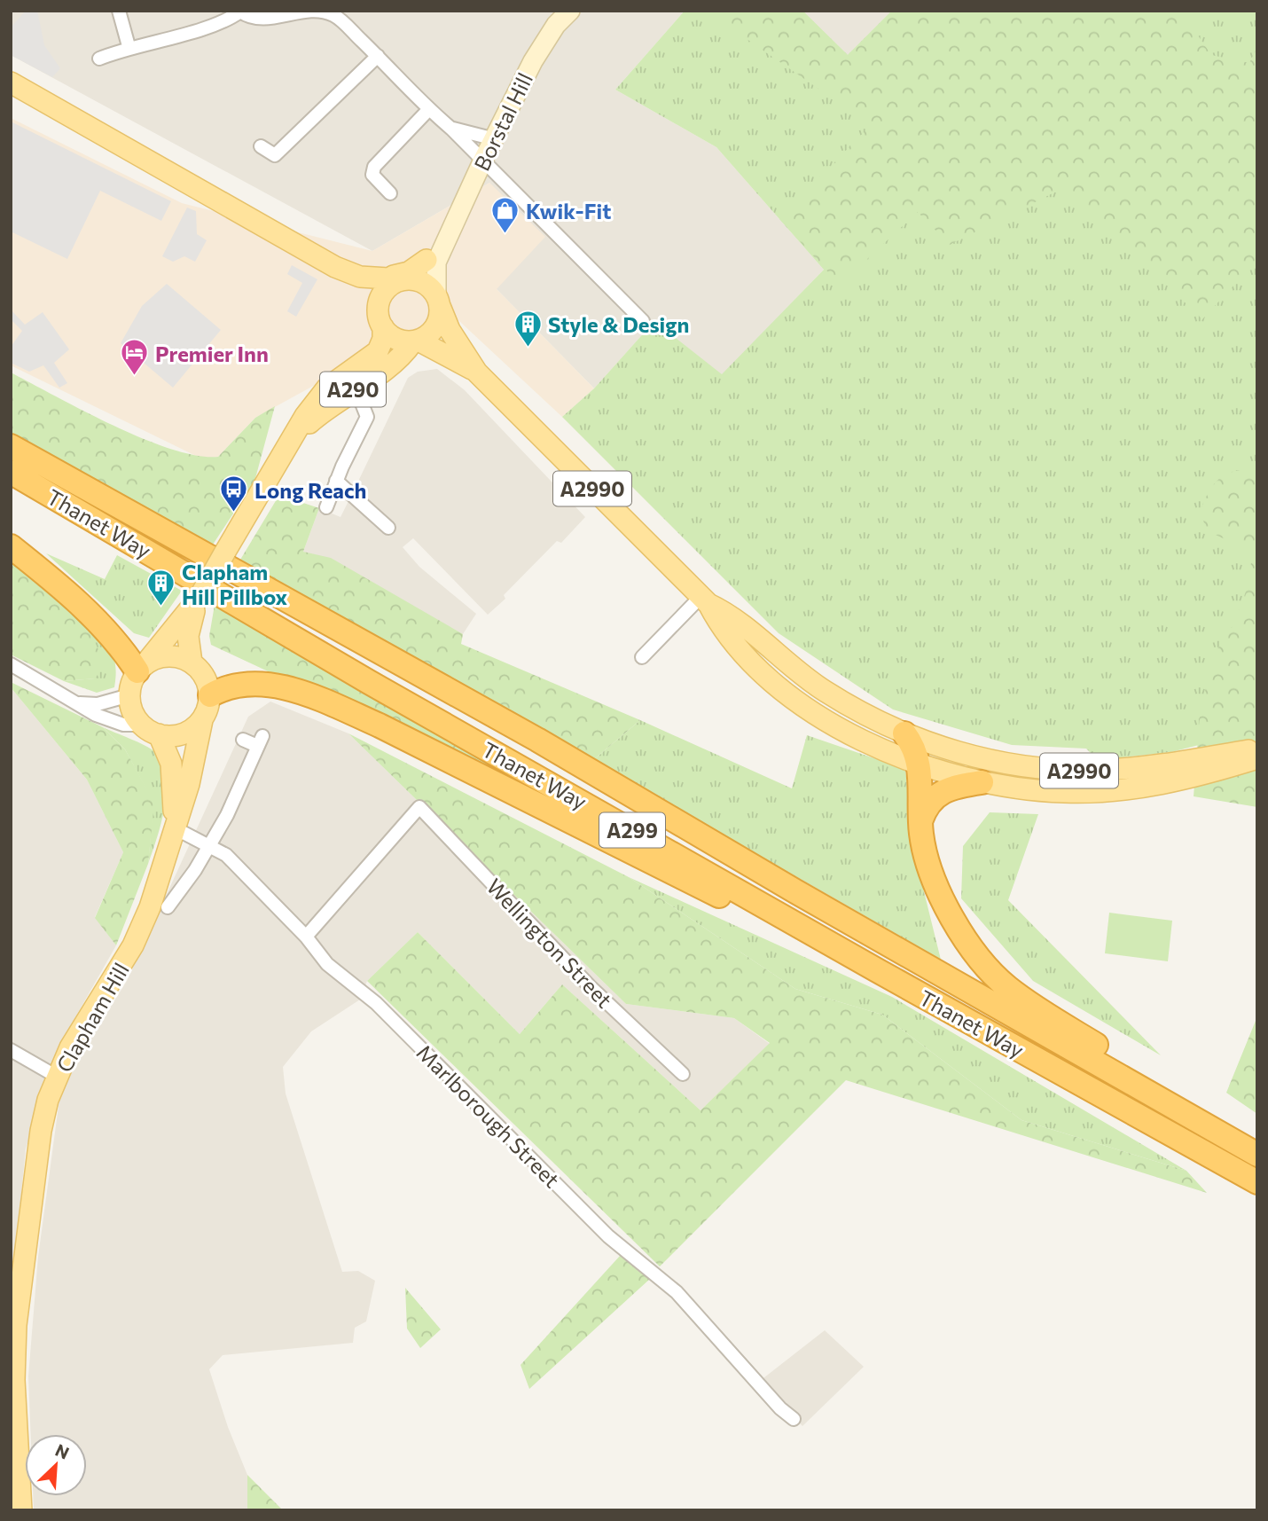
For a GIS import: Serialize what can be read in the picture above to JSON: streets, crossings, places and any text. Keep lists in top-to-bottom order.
{
  "streets": {
    "highway": ["Thanet Way", "A299"],
    "main road": [
      "Borstal Hill",
      "A290",
      "A2990",
      "Clapham Hill"
    ],
    "street": ["Wellington Street", "Marlborough Street"]
  },
  "crossings": [
    ["Borstal Hill", "A290"],
    ["Borstal Hill", "A2990"],
    ["A290", "A2990"],
    ["A290", "Clapham Hill"],
    ["Wellington Street", "Marlborough Street"],
    ["Clapham Hill", "Marlborough Street"]
  ],
  "places": {
    "shop": ["Kwik-Fit"],
    "building": ["Style & Design", "Clapham Hill Pillbox"],
    "hotel": ["Premier Inn"],
    "bus stop": ["Long Reach"]
  },
  "north": "top right"
}
